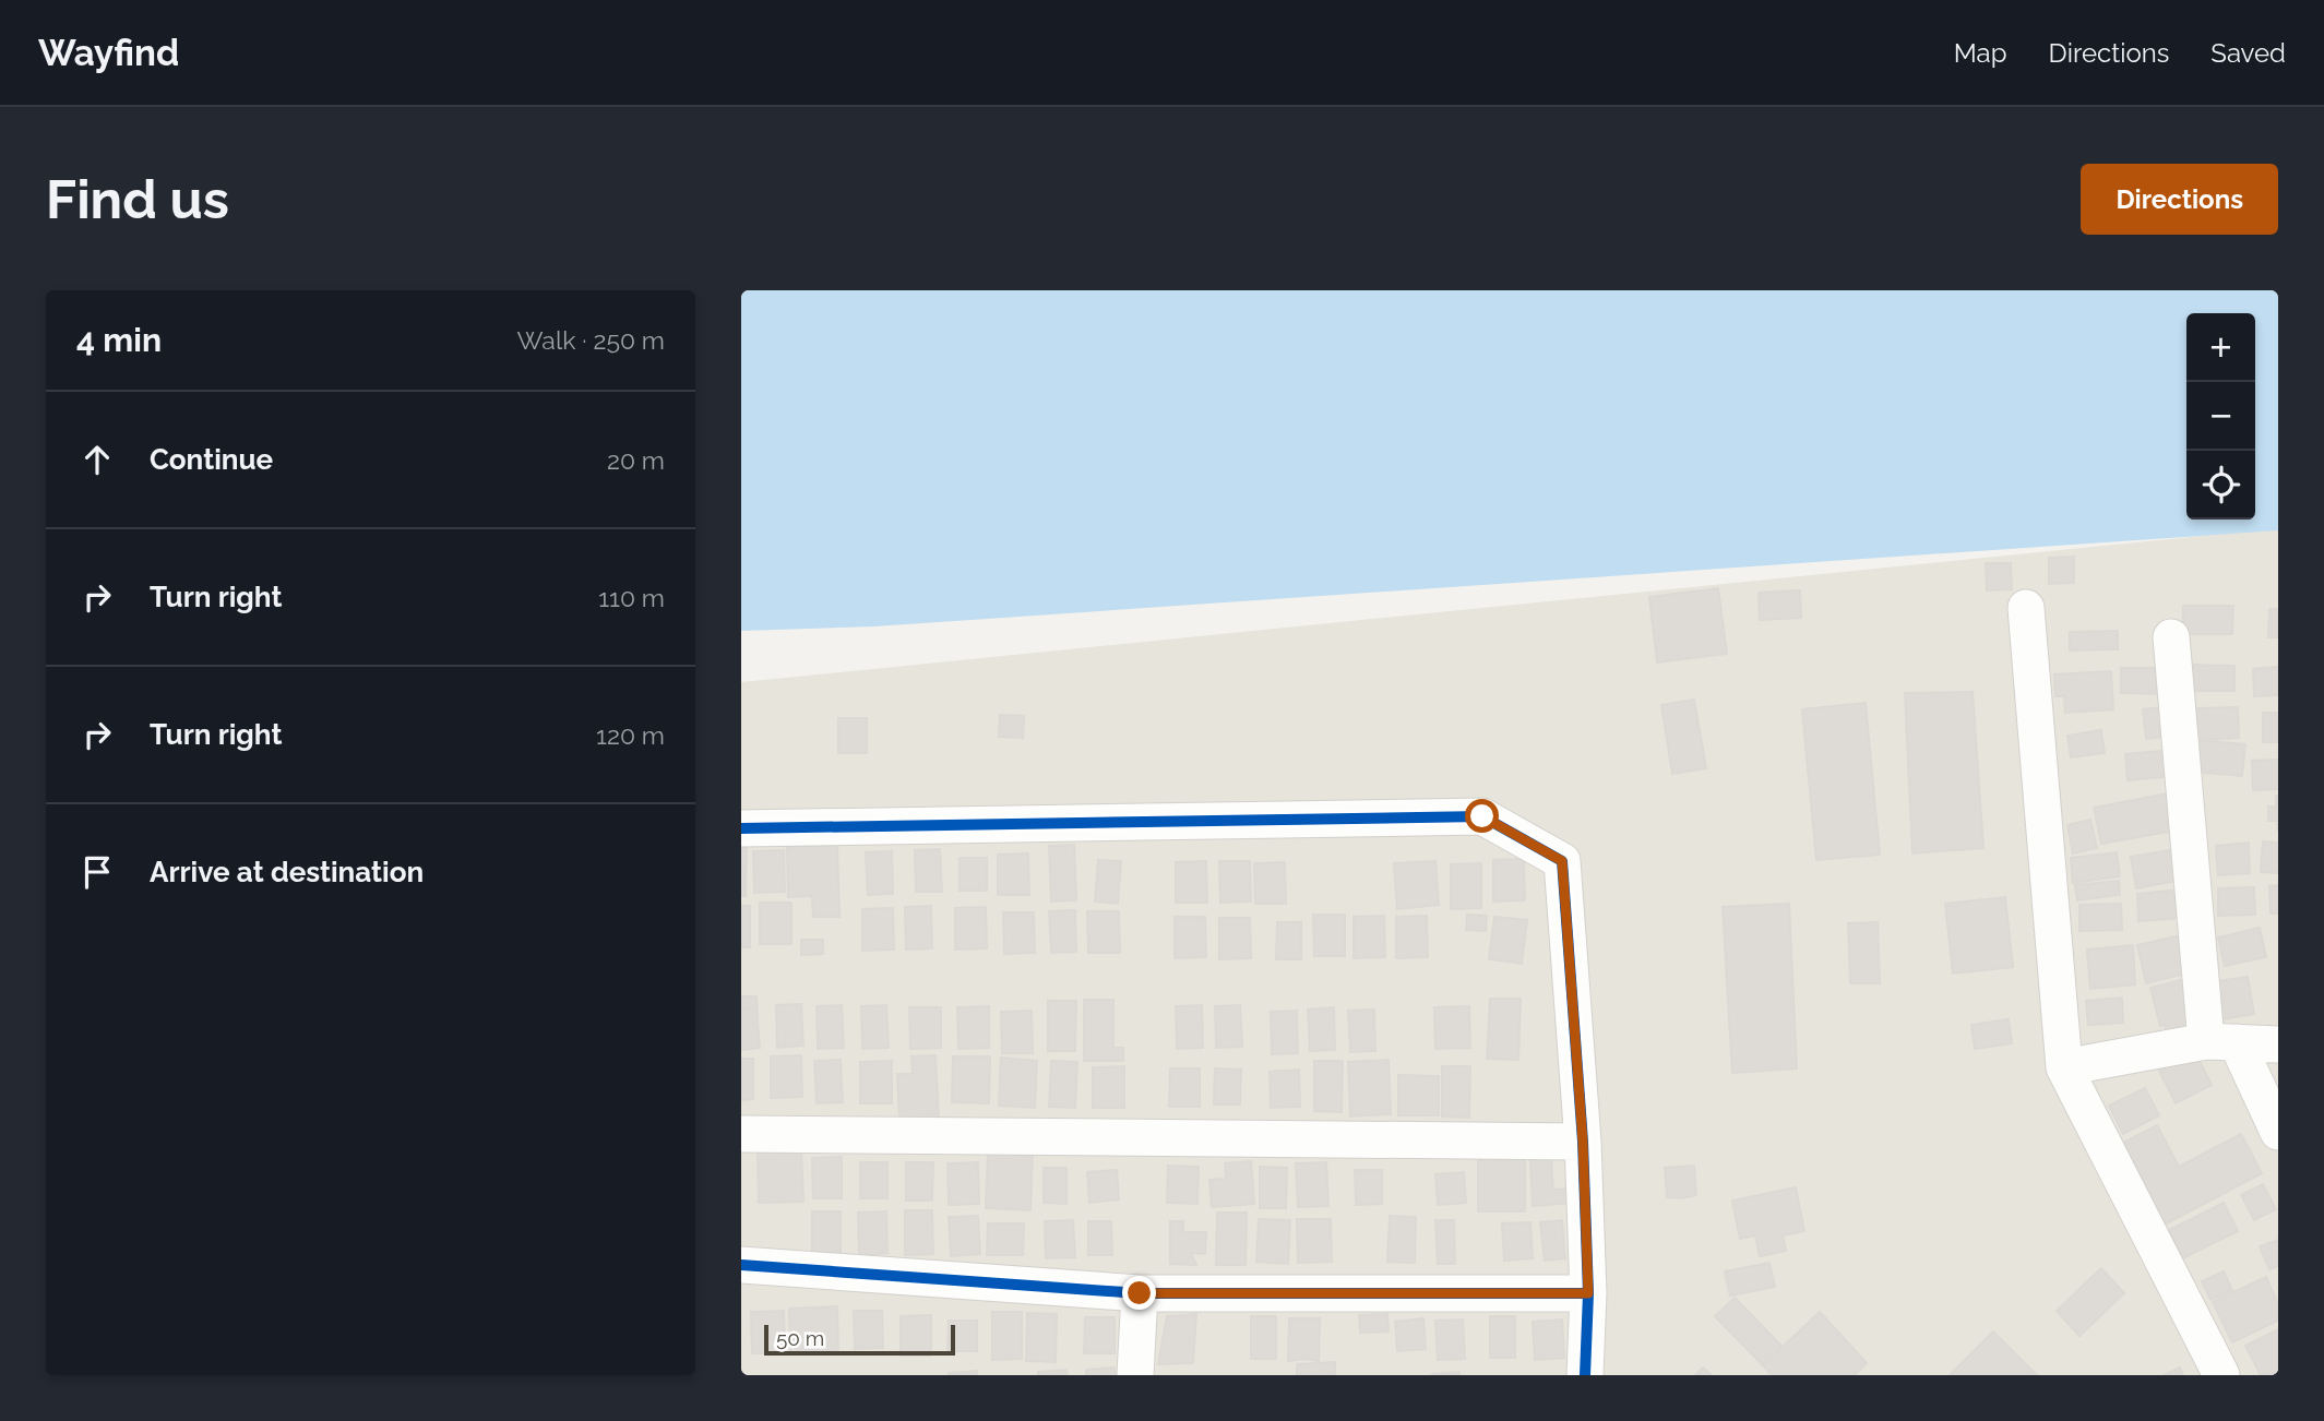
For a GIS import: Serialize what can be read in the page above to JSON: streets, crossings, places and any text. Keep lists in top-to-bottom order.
{
  "scale_bar": "50 m",
  "page": {
    "header": "Wayfind",
    "nav": ["Map", "Directions", "Saved"],
    "buttons": "Directions",
    "title": "Find us",
    "heading": ["4 min", "Walk · 250 m"],
    "map_buttons": ["+", "−"],
    "list": [
      ["Continue", "20 m"],
      ["Turn right", "110 m"],
      ["Turn right", "120 m"],
      "Arrive at destination"
    ],
    "scale": "50 m"
  }
}
